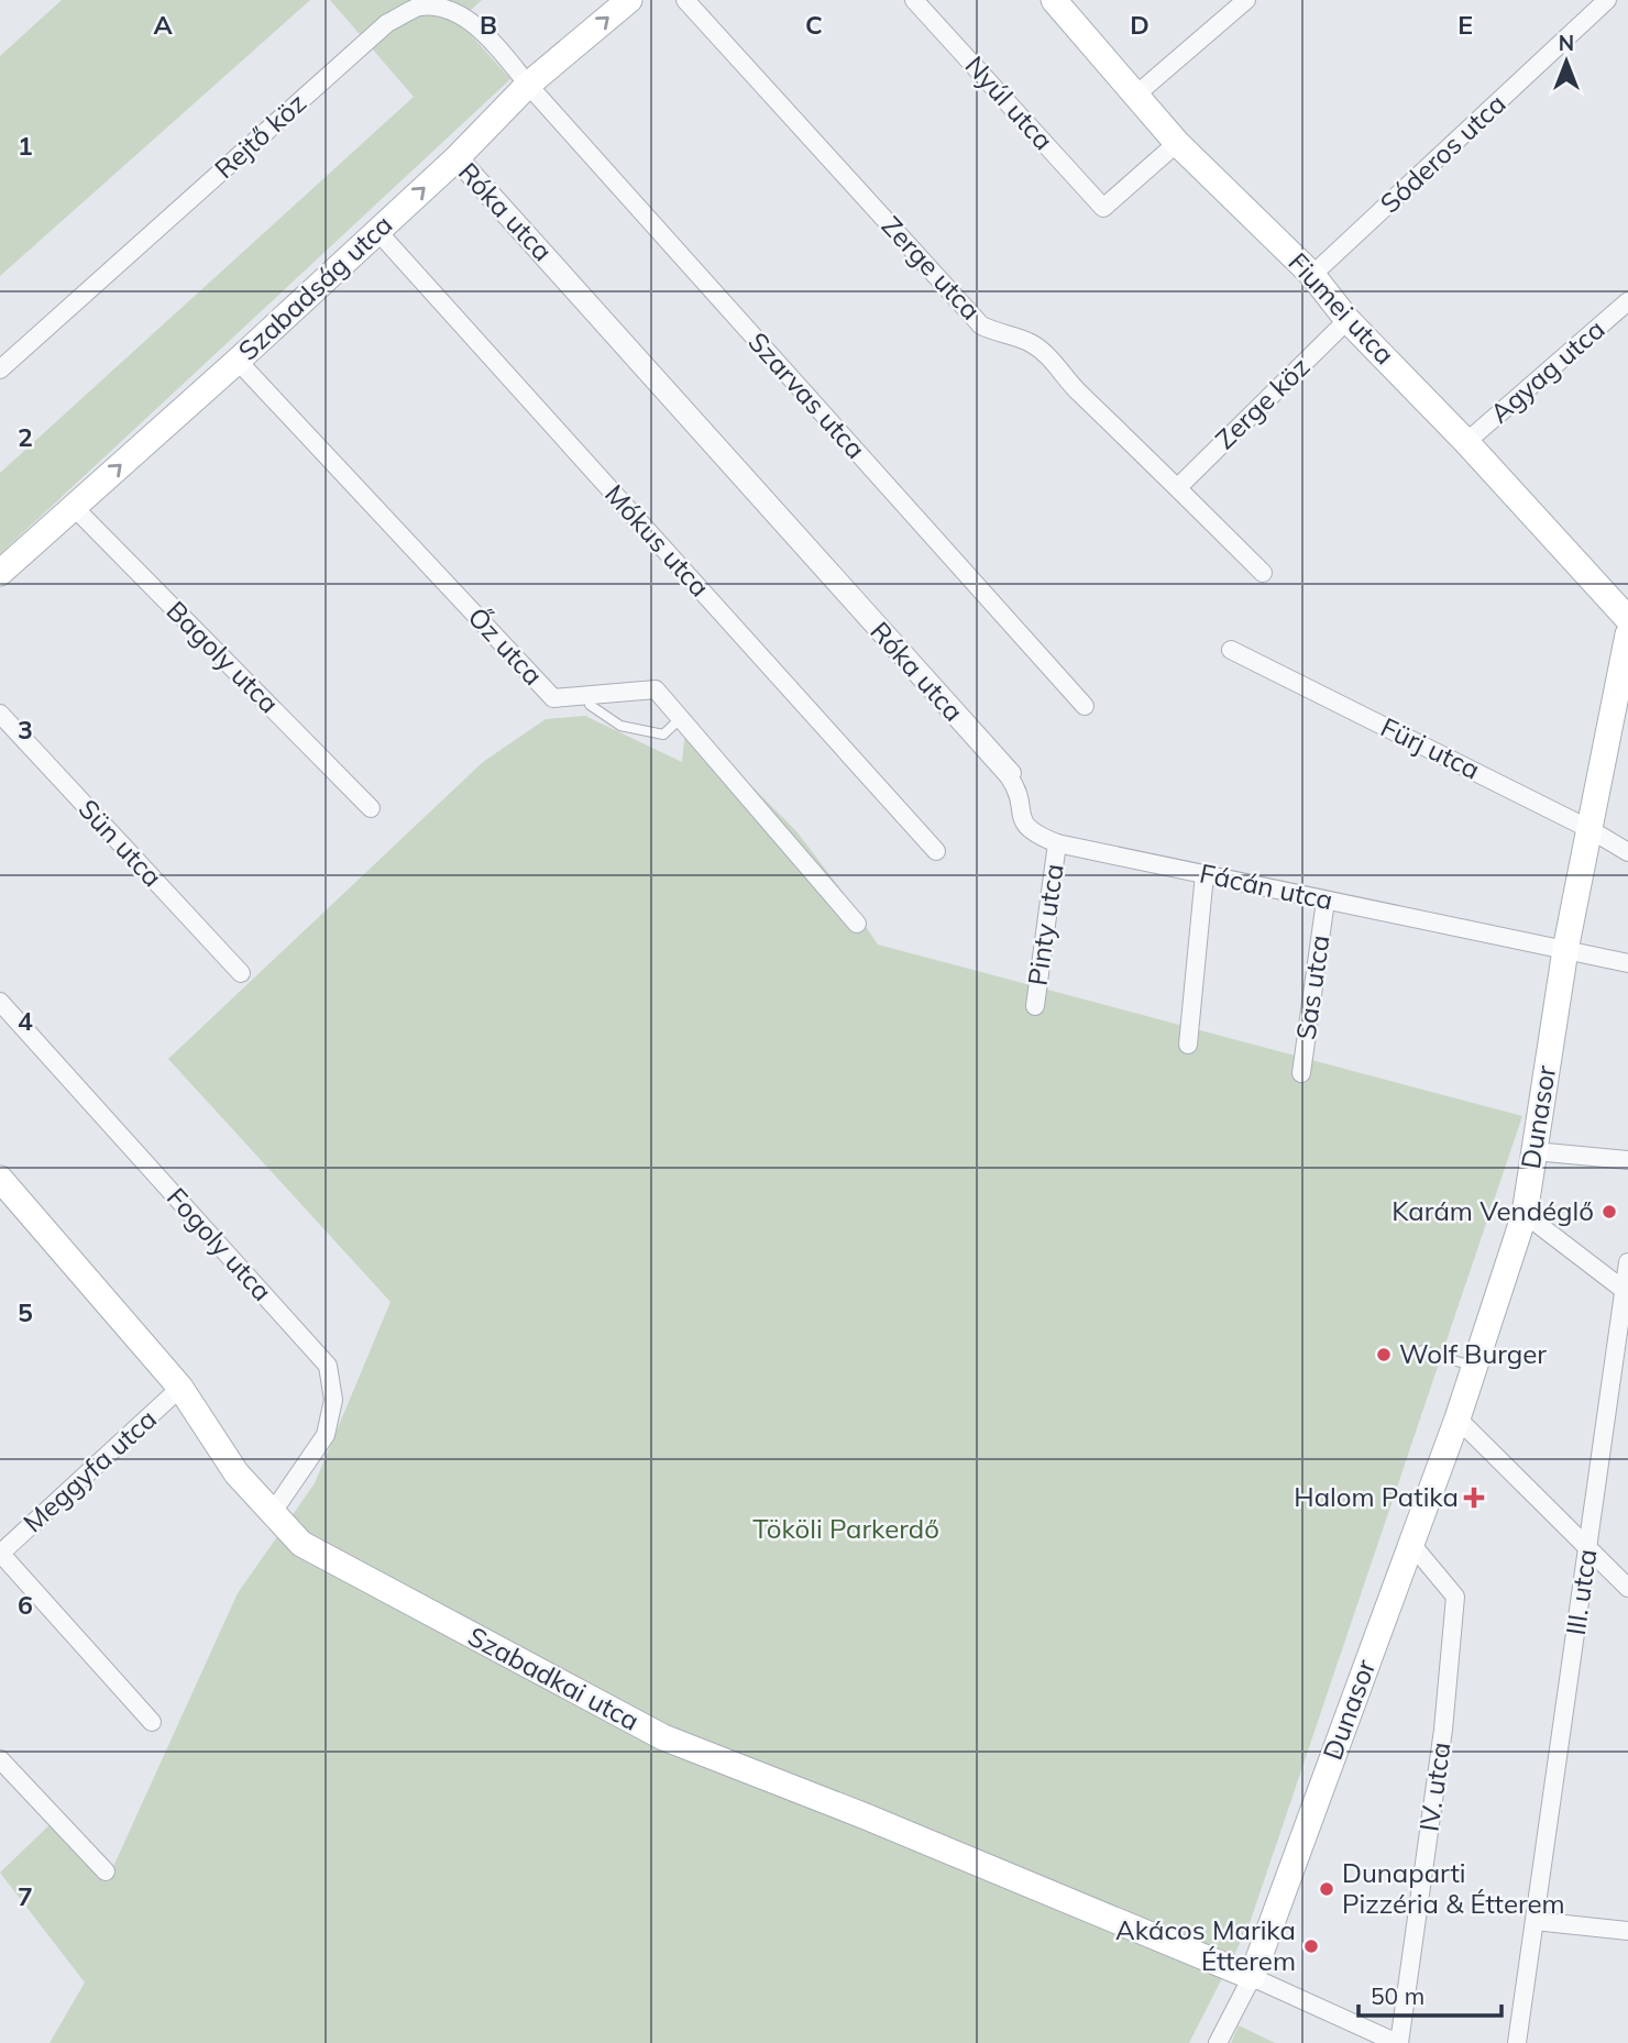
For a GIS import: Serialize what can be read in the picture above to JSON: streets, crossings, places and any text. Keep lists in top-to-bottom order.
{
  "streets": {
    "street": [
      "Nyúl utca",
      "Rejtő köz",
      "Sóderos utca",
      "Róka utca",
      "Zerge utca",
      "Szabadság utca",
      "Fiumei utca",
      "Agyag utca",
      "Szarvas utca",
      "Zerge köz",
      "Mókus utca",
      "Őz utca",
      "Bagoly utca",
      "Fürj utca",
      "Sün utca",
      "Fácán utca",
      "Pinty utca",
      "Sas utca",
      "Dunasor",
      "Fogoly utca",
      "Meggyfa utca",
      "III. utca",
      "Szabadkai utca",
      "IV. utca"
    ]
  },
  "crossings": [
    ["Nyúl utca", "Fiumei utca"],
    ["Rejtő köz", "Szabadság utca"],
    ["Rejtő köz", "Szarvas utca"],
    ["Sóderos utca", "Fiumei utca"],
    ["Róka utca", "Szabadság utca"],
    ["Róka utca", "Fácán utca"],
    ["Zerge utca", "Zerge köz"],
    ["Szabadság utca", "Szarvas utca"],
    ["Szabadság utca", "Mókus utca"],
    ["Szabadság utca", "Őz utca"],
    ["Szabadság utca", "Bagoly utca"],
    ["Fiumei utca", "Agyag utca"],
    ["Fiumei utca", "Zerge köz"],
    ["Fürj utca", "Dunasor"],
    ["Fácán utca", "Pinty utca"],
    ["Fácán utca", "Sas utca"],
    ["Fácán utca", "Dunasor"],
    ["Dunasor", "Szabadkai utca"],
    ["Dunasor", "IV. utca"],
    ["Fogoly utca", "Szabadkai utca"],
    ["Meggyfa utca", "Szabadkai utca"]
  ],
  "one_way": ["Szabadság utca"],
  "parks": ["Tököli Parkerdő"],
  "places": {
    "other": [
      "Karám Vendéglő",
      "Wolf Burger",
      "Dunaparti Pizzéria & Étterem",
      "Akácos Marika Étterem"
    ],
    "health": ["Halom Patika"]
  },
  "scale_bar": "50 m",
  "north": "top",
  "grid": {
    "columns": [
      "A",
      "B",
      "C",
      "D",
      "E"
    ],
    "rows": [
      "1",
      "2",
      "3",
      "4",
      "5",
      "6",
      "7"
    ]
  }
}
